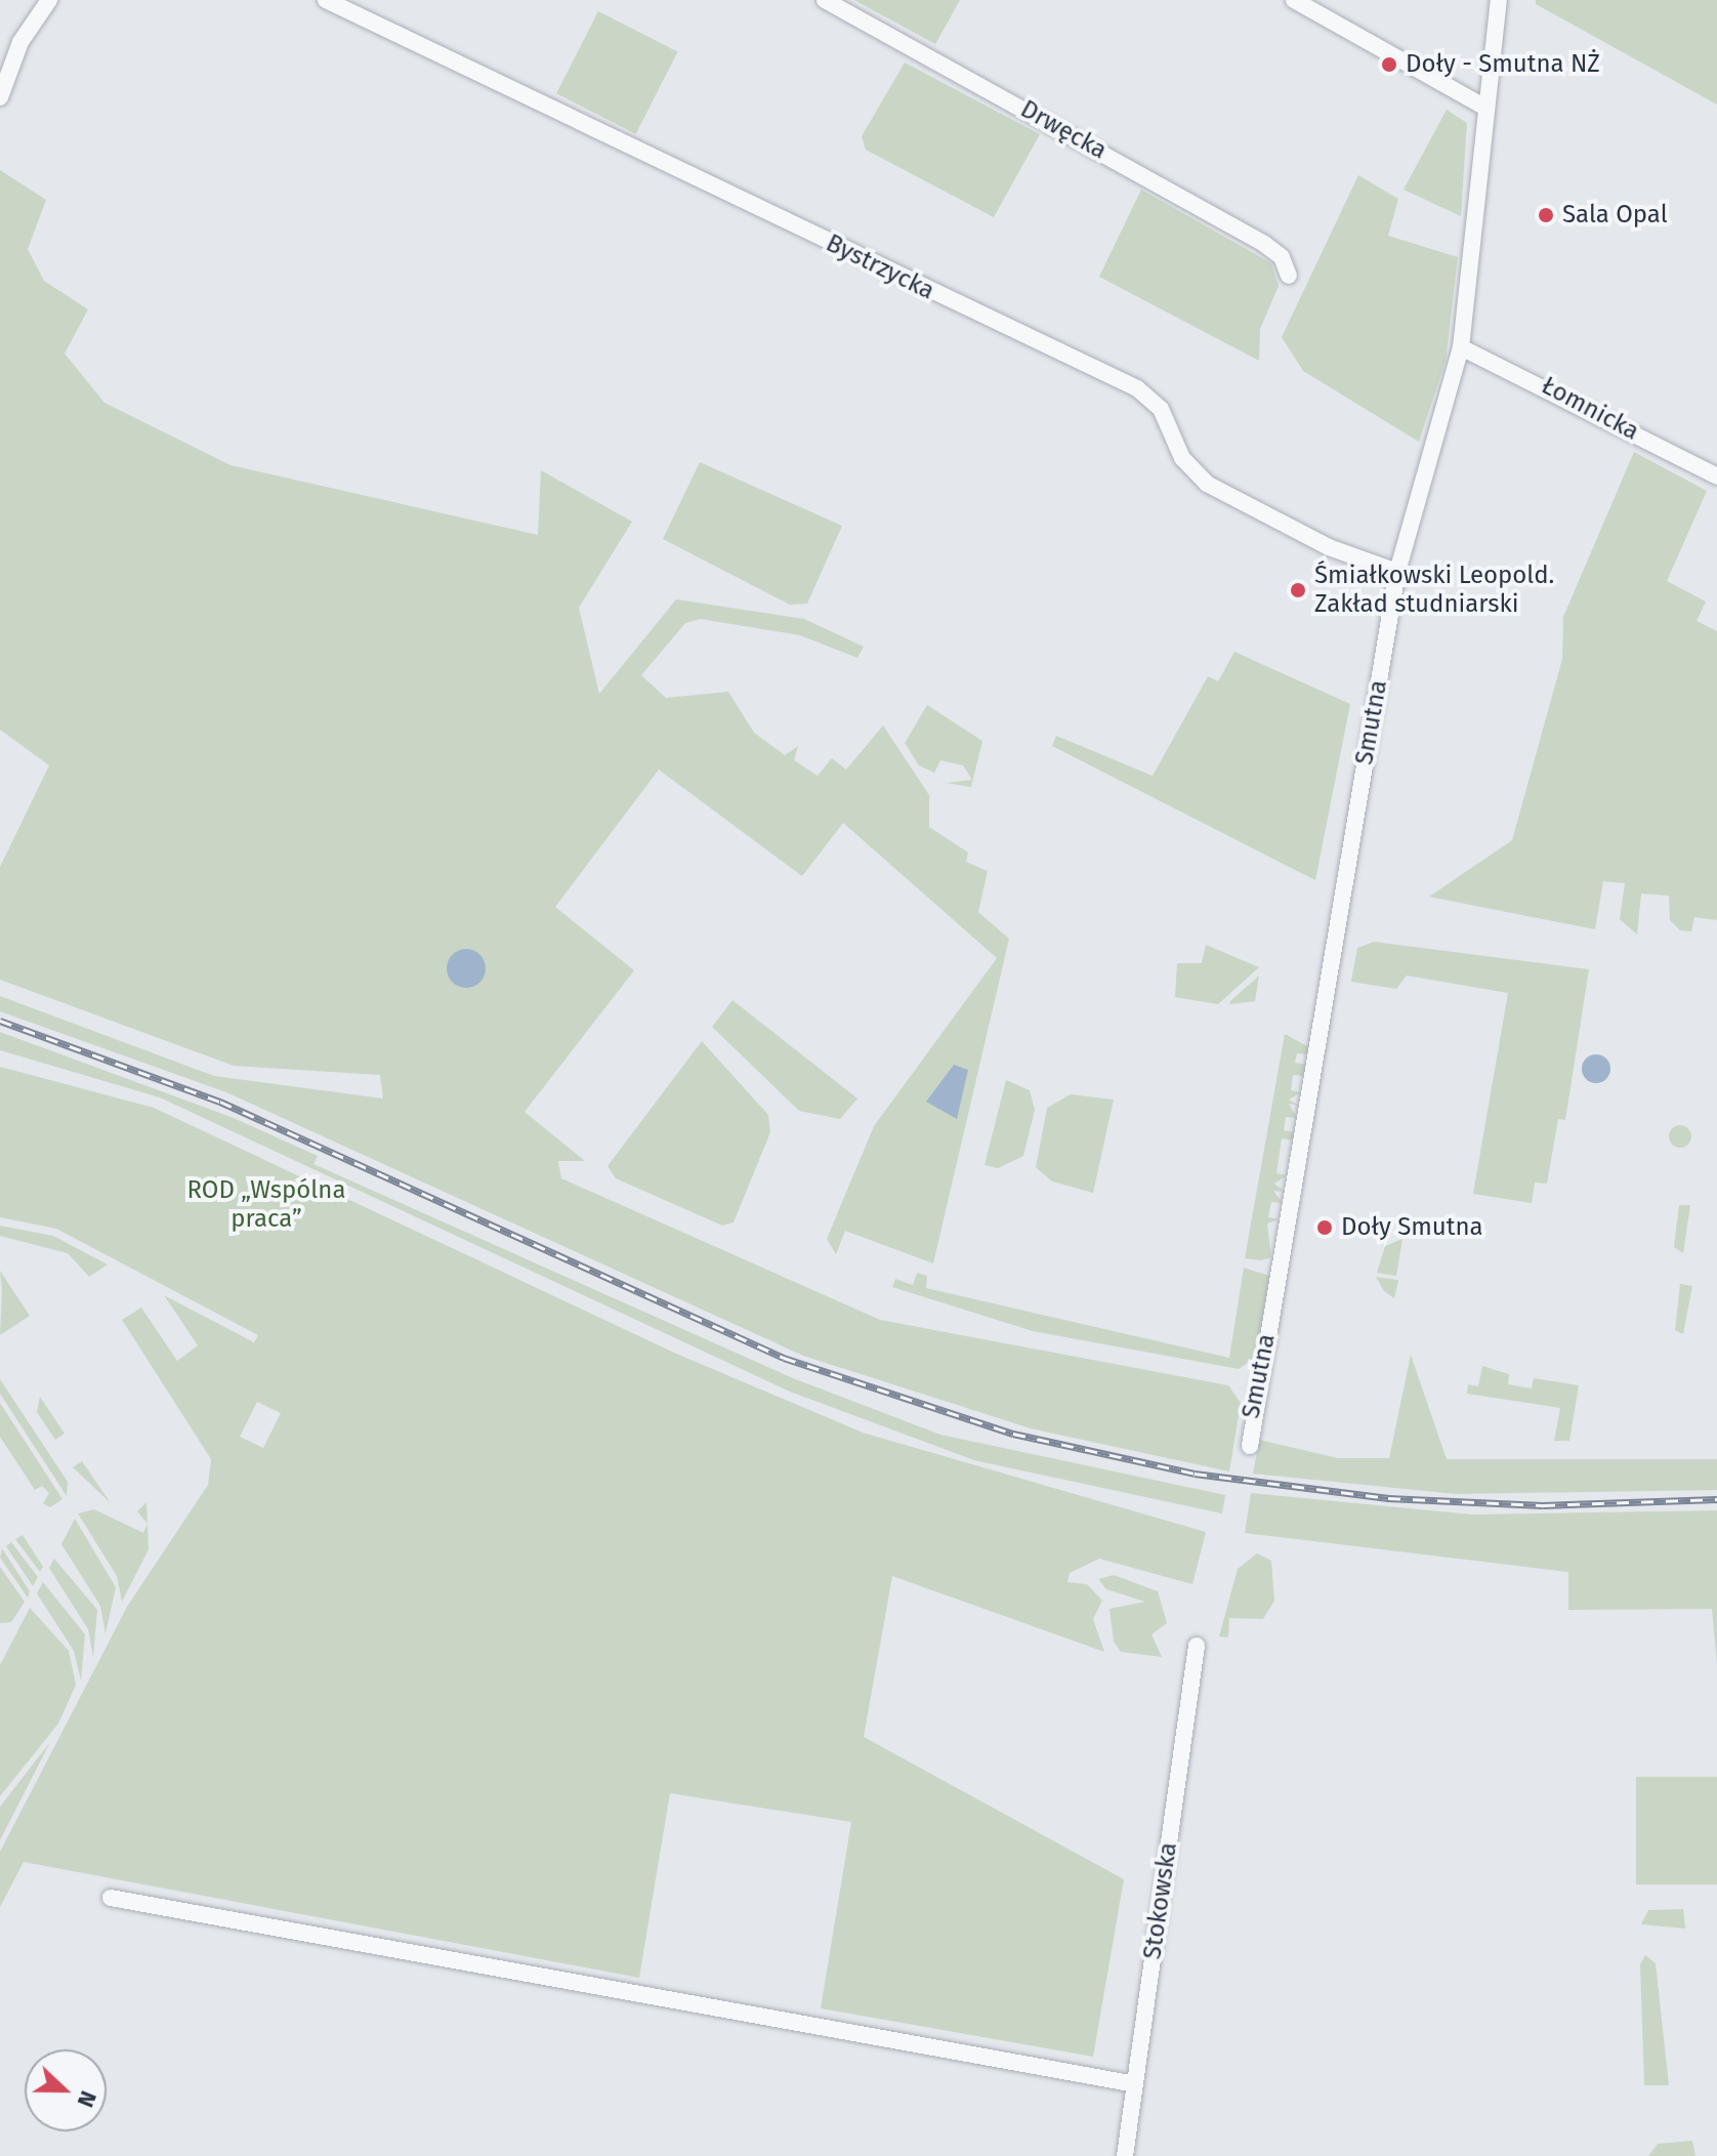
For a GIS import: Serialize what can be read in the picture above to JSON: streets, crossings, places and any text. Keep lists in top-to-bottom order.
{
  "streets": {
    "street": [
      "Drwęcka",
      "Bystrzycka",
      "Łomnicka",
      "Smutna",
      "Stokowska"
    ]
  },
  "crossings": [
    ["Bystrzycka", "Smutna"],
    ["Łomnicka", "Smutna"]
  ],
  "parks": ["ROD „Wspólna praca”"],
  "places": [
    "Doły - Smutna NŻ",
    "Sala Opal",
    "Śmiałkowski Leopold. Zakład studniarski",
    "Doły Smutna"
  ],
  "north": "right"
}
